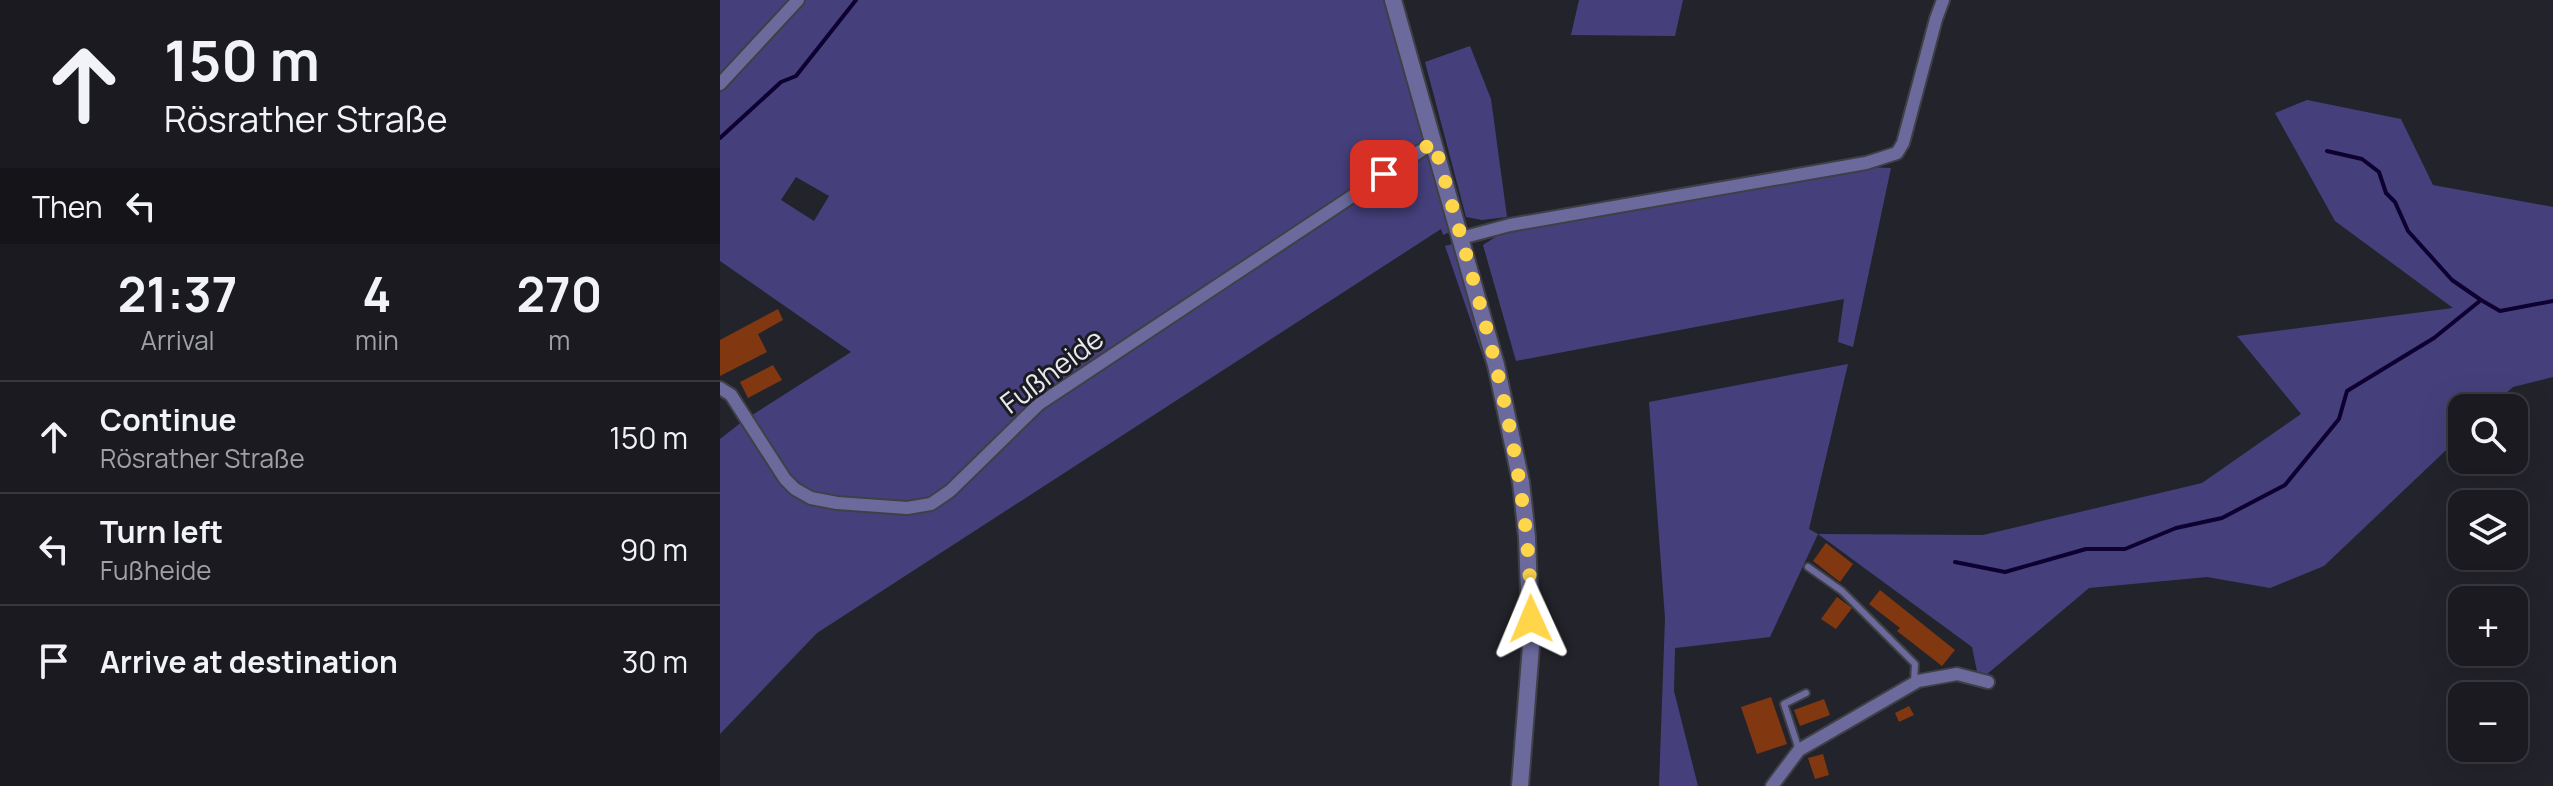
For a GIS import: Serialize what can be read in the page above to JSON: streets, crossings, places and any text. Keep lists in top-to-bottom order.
{
  "streets": {
    "street": ["Fußheide"]
  },
  "page": {
    "turn": ["150 m", "Rösrather Straße"],
    "then": "Then",
    "eta": [
      "21:37",
      "Arrival",
      "4",
      "min",
      "270",
      "m"
    ],
    "list": [
      {
        "name": "Continue",
        "note": "Rösrather Straße",
        "value": "150 m"
      },
      {
        "name": "Turn left",
        "note": "Fußheide",
        "value": "90 m"
      },
      {
        "name": "Arrive at destination",
        "value": "30 m"
      }
    ],
    "map_buttons": ["+", "−"]
  }
}
